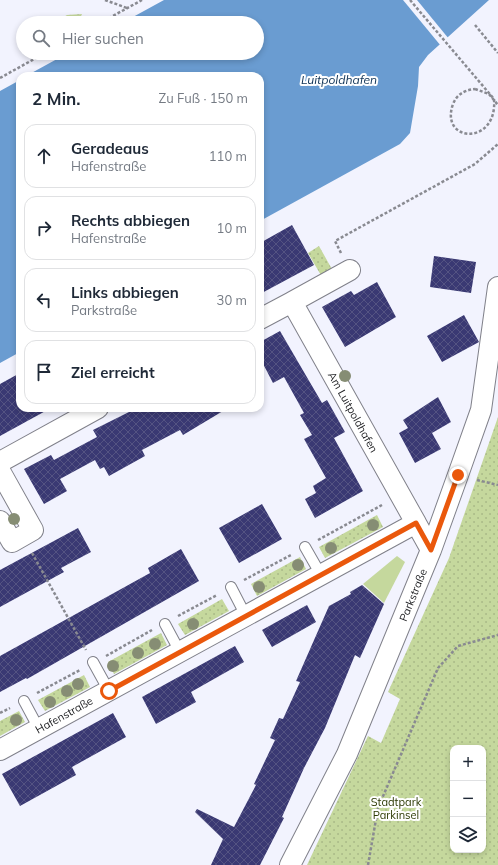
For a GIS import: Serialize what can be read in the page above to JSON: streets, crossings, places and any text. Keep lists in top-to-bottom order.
{
  "streets": {
    "street": ["Am Luitpoldhafen", "Parkstraße", "Hafenstraße"]
  },
  "crossings": [
    ["Am Luitpoldhafen", "Hafenstraße"]
  ],
  "water": ["Luitpoldhafen"],
  "parks": ["Stadtpark Parkinsel"],
  "page": {
    "search": "Hier suchen",
    "heading": ["2 Min.", "Zu Fuß · 150 m"],
    "list": [
      ["Geradeaus", "Hafenstraße", "110 m"],
      ["Rechts abbiegen", "Hafenstraße", "10 m"],
      ["Links abbiegen", "Parkstraße", "30 m"],
      "Ziel erreicht"
    ],
    "map_buttons": ["+", "−"]
  }
}
